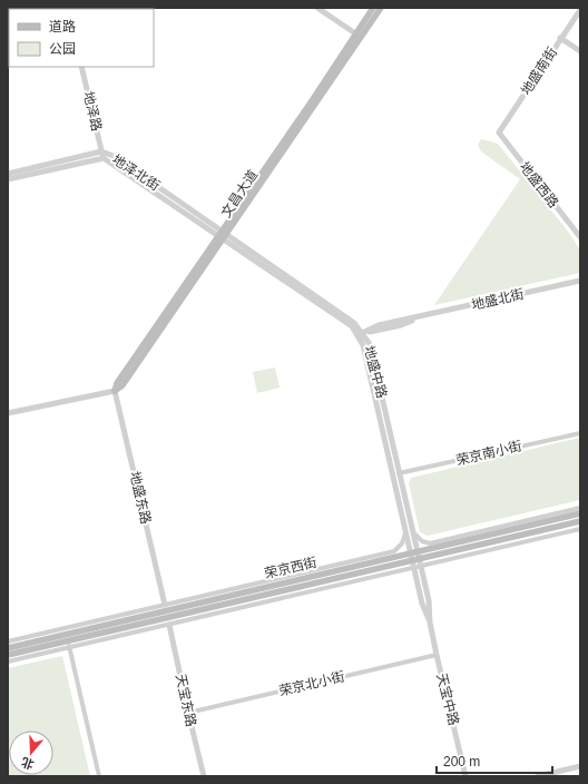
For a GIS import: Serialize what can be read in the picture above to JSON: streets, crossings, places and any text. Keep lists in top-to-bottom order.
{
  "streets": {
    "main road": ["文昌大道", "荣京西街"],
    "street": [
      "地盛南街",
      "地泽路",
      "地泽北街",
      "地盛西路",
      "地盛北街",
      "地盛中路",
      "荣京南小街",
      "地盛东路",
      "荣京北小街",
      "天宝中路",
      "天宝东路"
    ]
  },
  "crossings": [
    ["地盛南街", "地盛西路"],
    ["地泽路", "地泽北街"],
    ["地泽北街", "文昌大道"],
    ["地泽北街", "地盛中路"],
    ["文昌大道", "地盛中路"],
    ["文昌大道", "地盛东路"],
    ["地盛北街", "地盛中路"],
    ["地盛中路", "荣京南小街"],
    ["地盛中路", "荣京西街"],
    ["地盛中路", "天宝中路"],
    ["荣京西街", "天宝中路"],
    ["荣京北小街", "天宝中路"],
    ["荣京北小街", "天宝东路"]
  ],
  "legend": ["道路", "公园"],
  "scale_bar": "200 m",
  "north": "bottom"
}
